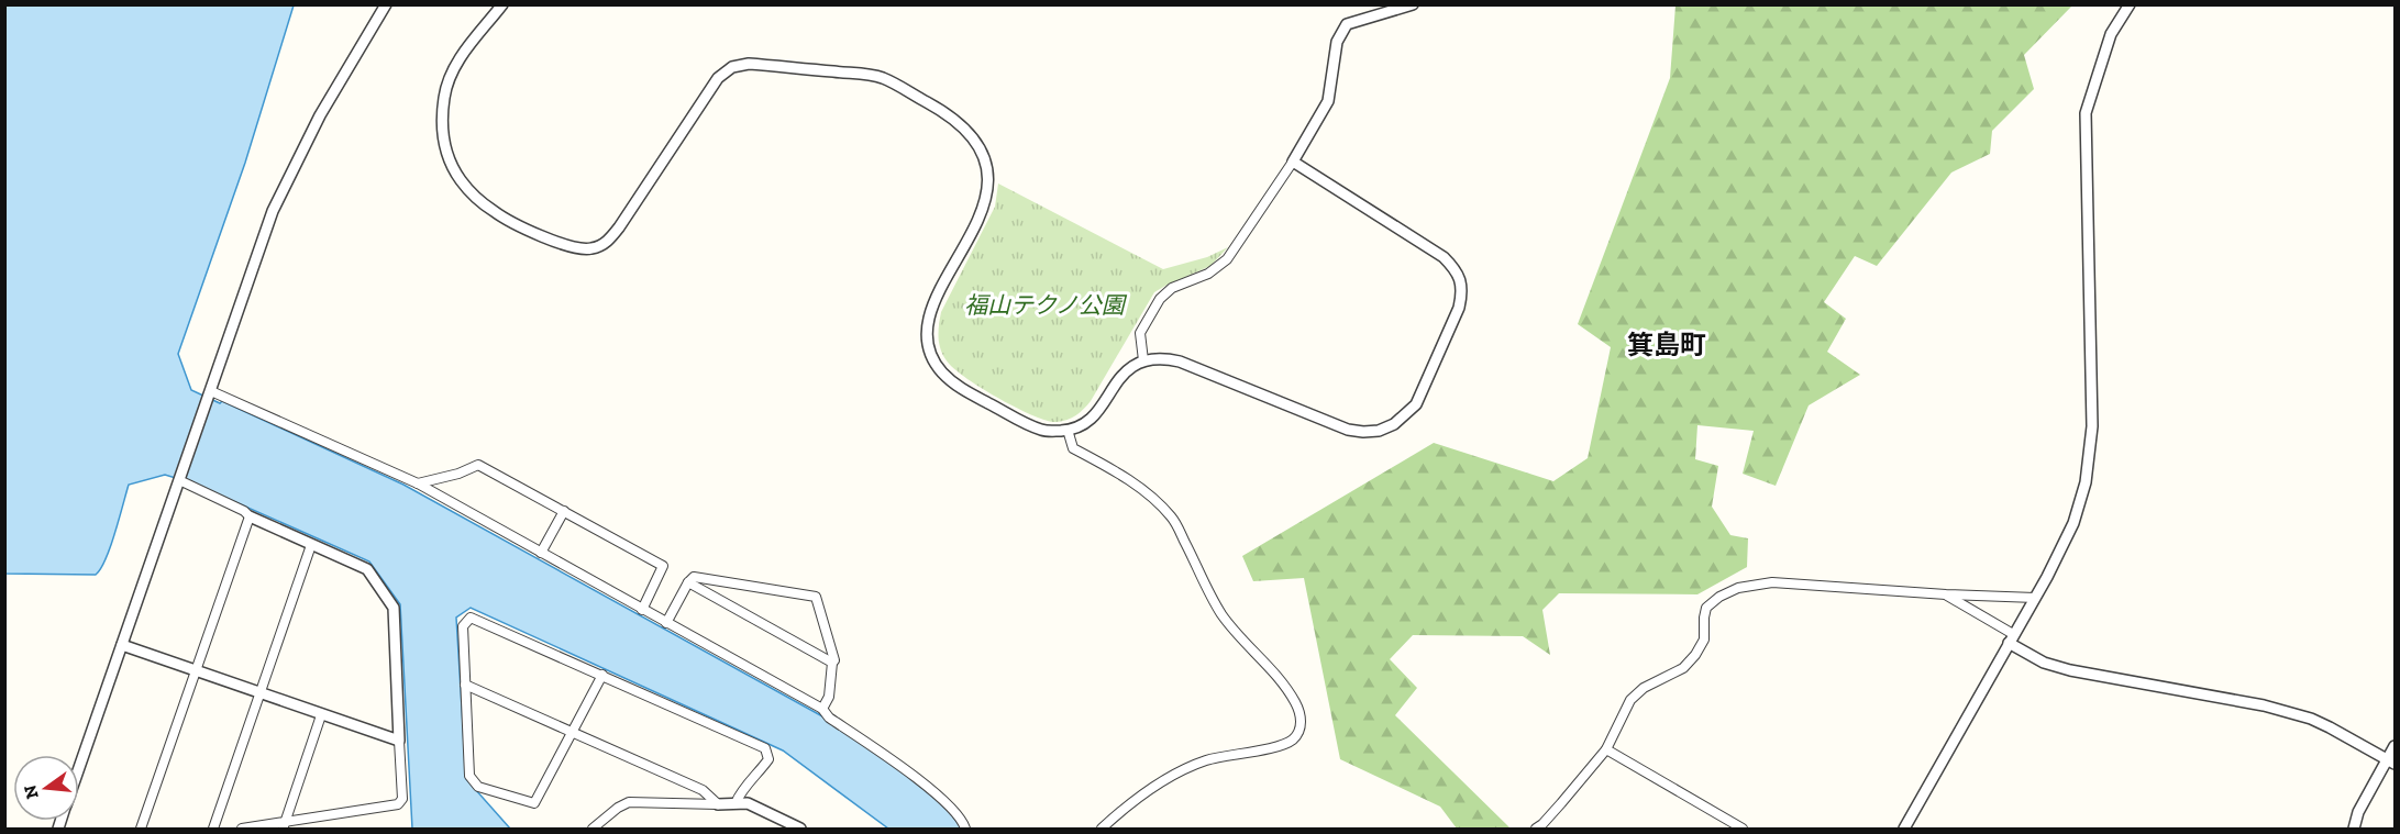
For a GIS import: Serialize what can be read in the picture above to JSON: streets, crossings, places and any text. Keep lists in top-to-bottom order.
{
  "districts": ["箕島町"],
  "parks": ["福山テクノ公園"],
  "north": "left"
}
